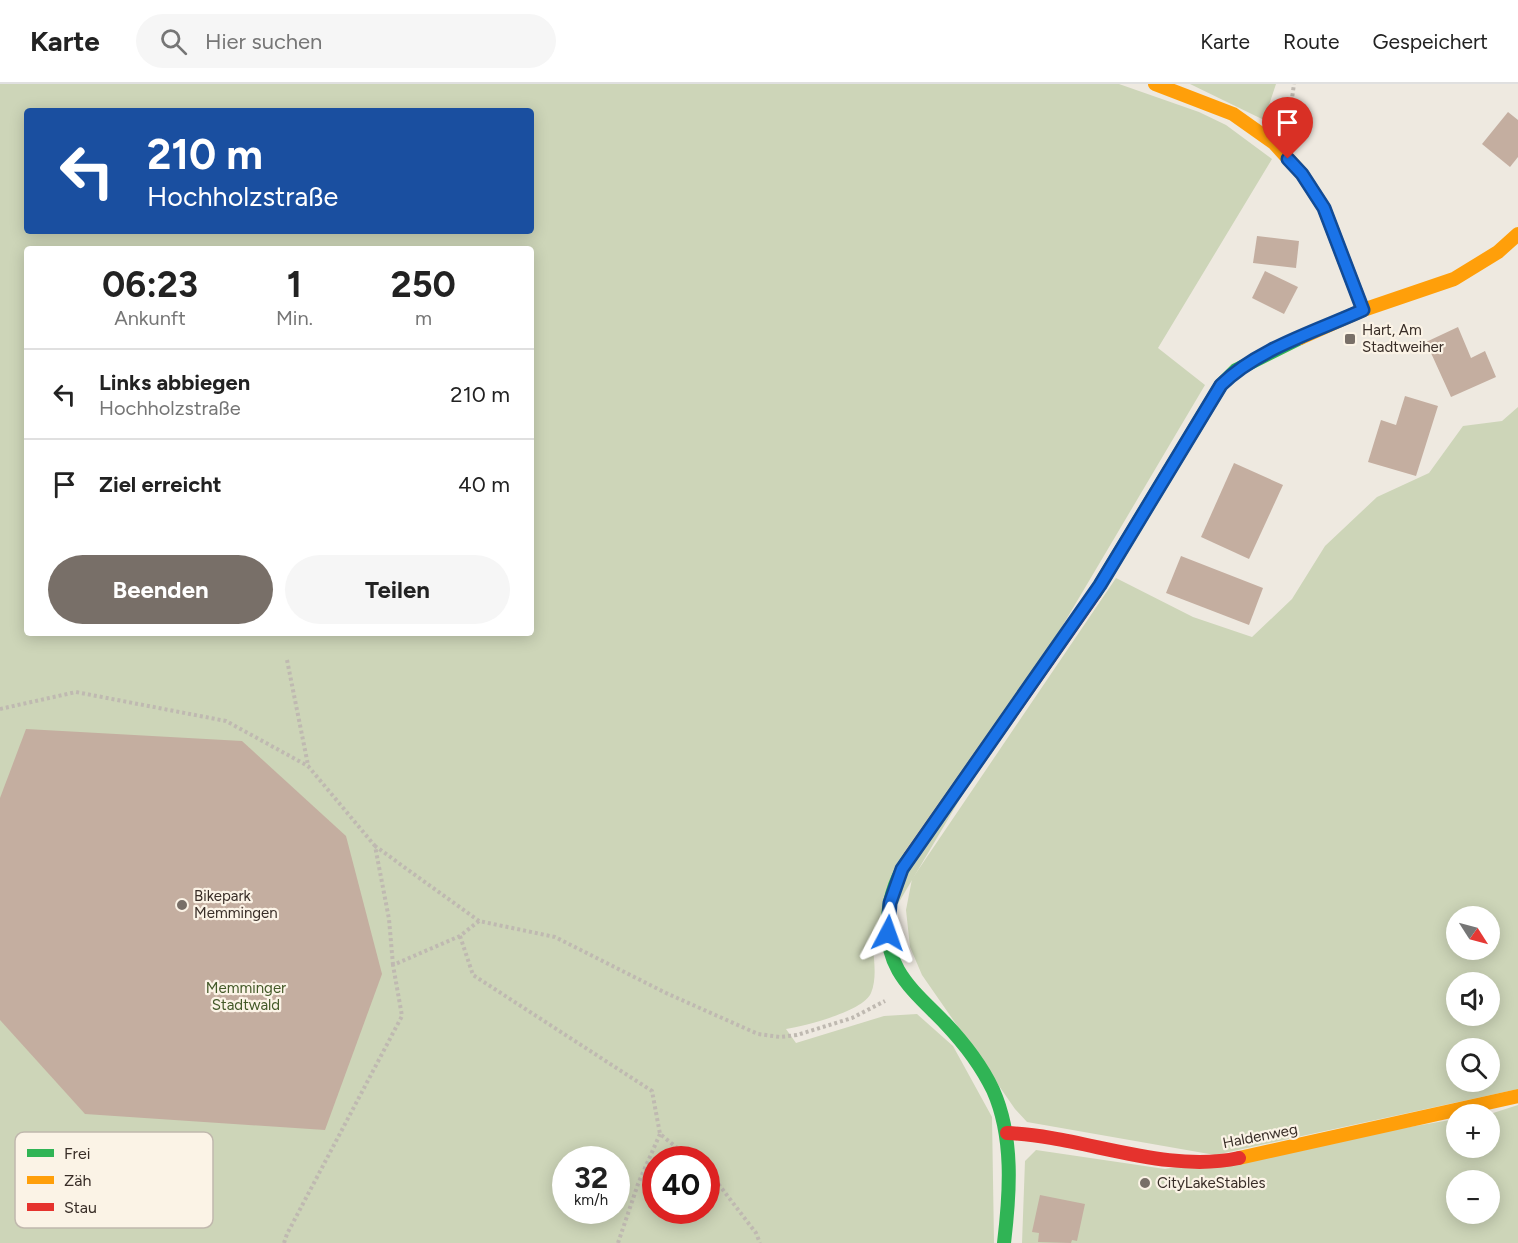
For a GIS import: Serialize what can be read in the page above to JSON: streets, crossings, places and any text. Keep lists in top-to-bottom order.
{
  "streets": {
    "street": ["Haldenweg"]
  },
  "parks": ["Memminger Stadtwald"],
  "places": {
    "transit": ["Hart, Am Stadtweiher"],
    "other": ["Bikepark Memmingen", "CityLakeStables"]
  },
  "legend": ["Frei", "Zäh", "Stau"],
  "north": "bottom right",
  "page": {
    "header": "Karte",
    "search": "Hier suchen",
    "nav": ["Karte", "Route", "Gespeichert"],
    "turn": ["210 m", "Hochholzstraße"],
    "eta": [
      "06:23",
      "Ankunft",
      "1",
      "Min.",
      "250",
      "m"
    ],
    "list": [
      {
        "name": "Links abbiegen",
        "note": "Hochholzstraße",
        "value": "210 m"
      },
      {
        "name": "Ziel erreicht",
        "value": "40 m"
      }
    ],
    "buttons": ["Beenden", "Teilen"],
    "map_buttons": ["+", "−"],
    "speed": "32 km/h",
    "limit": "40"
  }
}
